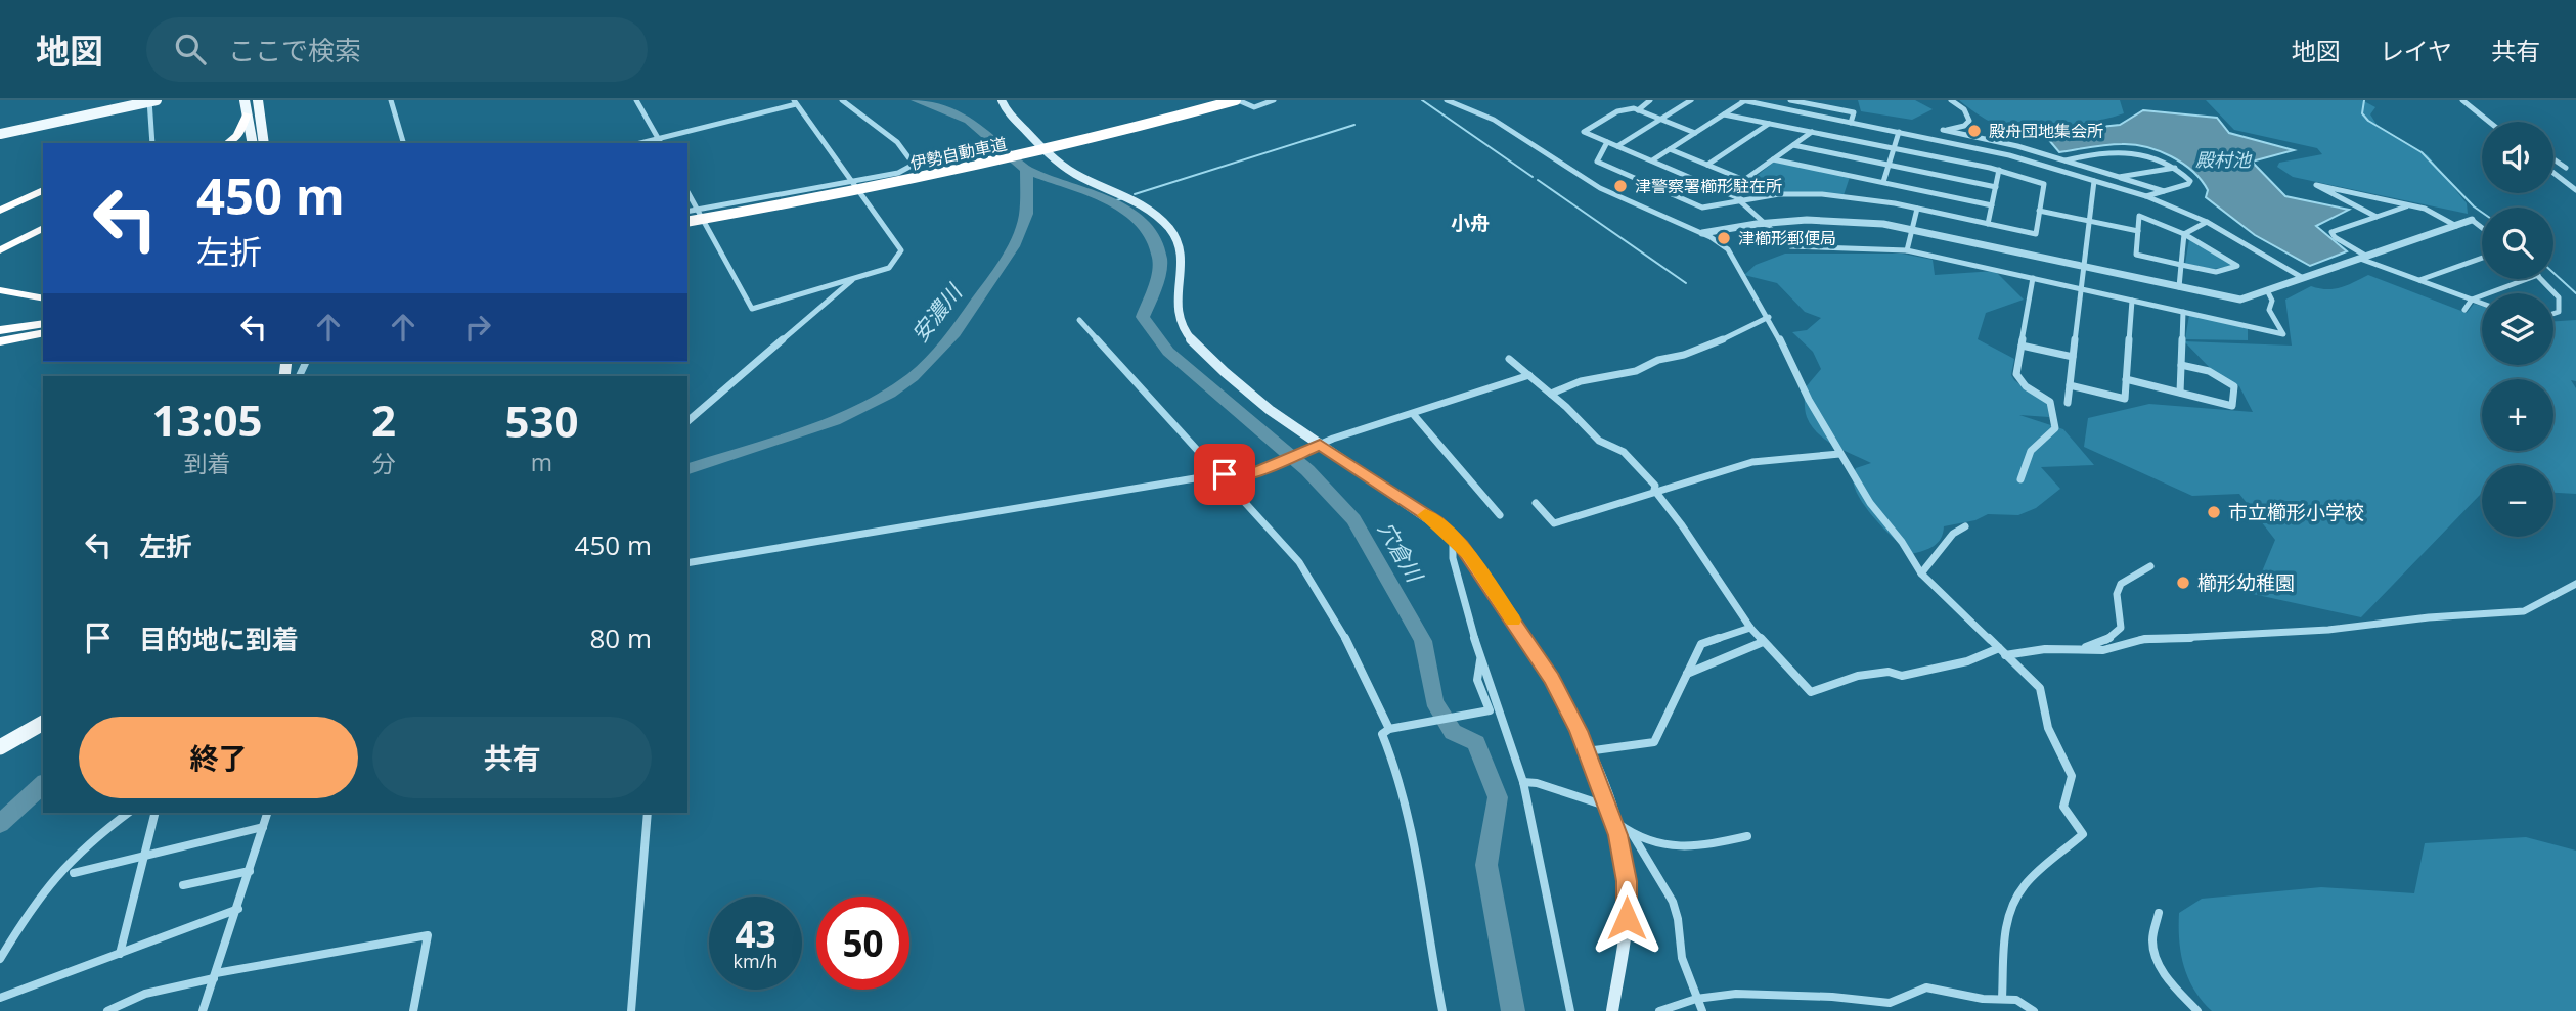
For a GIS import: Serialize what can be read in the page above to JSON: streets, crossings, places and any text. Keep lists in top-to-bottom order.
{
  "streets": {
    "highway": ["伊勢自動車道"]
  },
  "districts": ["小舟"],
  "water": ["殿村池", "安濃川", "穴倉川"],
  "places": [
    "殿舟団地集会所",
    "津警察署櫛形駐在所",
    "津櫛形郵便局",
    "市立櫛形小学校",
    "櫛形幼稚園"
  ],
  "page": {
    "header": "地図",
    "search": "ここで検索",
    "nav": ["地図", "レイヤ", "共有"],
    "map_buttons": ["+", "−"],
    "turn": ["450 m", "左折"],
    "eta": [
      "13:05",
      "到着",
      "2",
      "分",
      "530",
      "m"
    ],
    "list": [
      {
        "name": "左折",
        "value": "450 m"
      },
      {
        "name": "目的地に到着",
        "value": "80 m"
      }
    ],
    "buttons": ["終了", "共有"],
    "speed": "43 km/h",
    "limit": "50"
  }
}
